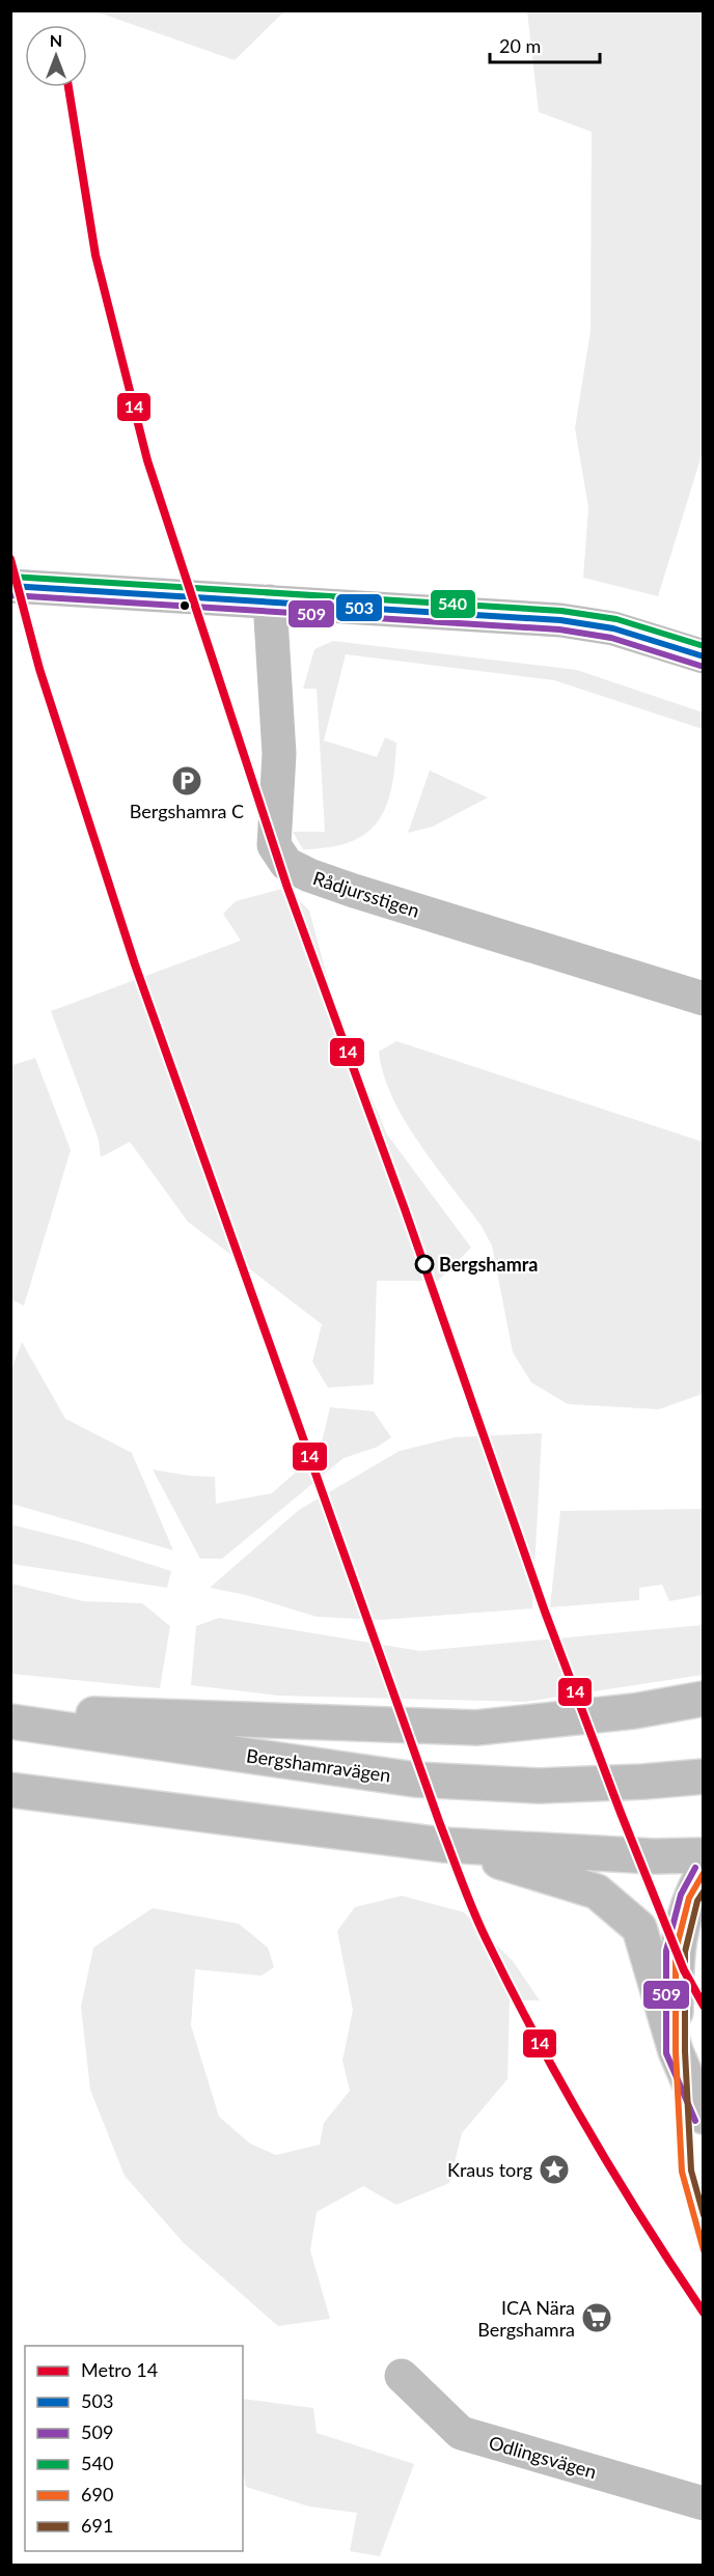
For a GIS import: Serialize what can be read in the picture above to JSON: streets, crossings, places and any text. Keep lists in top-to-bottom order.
{
  "streets": {
    "main road": ["Rådjursstigen", "Bergshamravägen", "Odlingsvägen"]
  },
  "places": {
    "parking": ["Bergshamra C"],
    "other": ["Bergshamra"],
    "place": ["Kraus torg"],
    "supermarket": ["ICA Nära Bergshamra"]
  },
  "lines": [
    "metro line 14",
    "transit line 540",
    "transit line 503",
    "transit line 509",
    "transit line 690",
    "transit line 691"
  ],
  "legend": [
    "Metro 14",
    "503",
    "509",
    "540",
    "690",
    "691"
  ],
  "scale_bar": "20 m",
  "north": "top"
}
